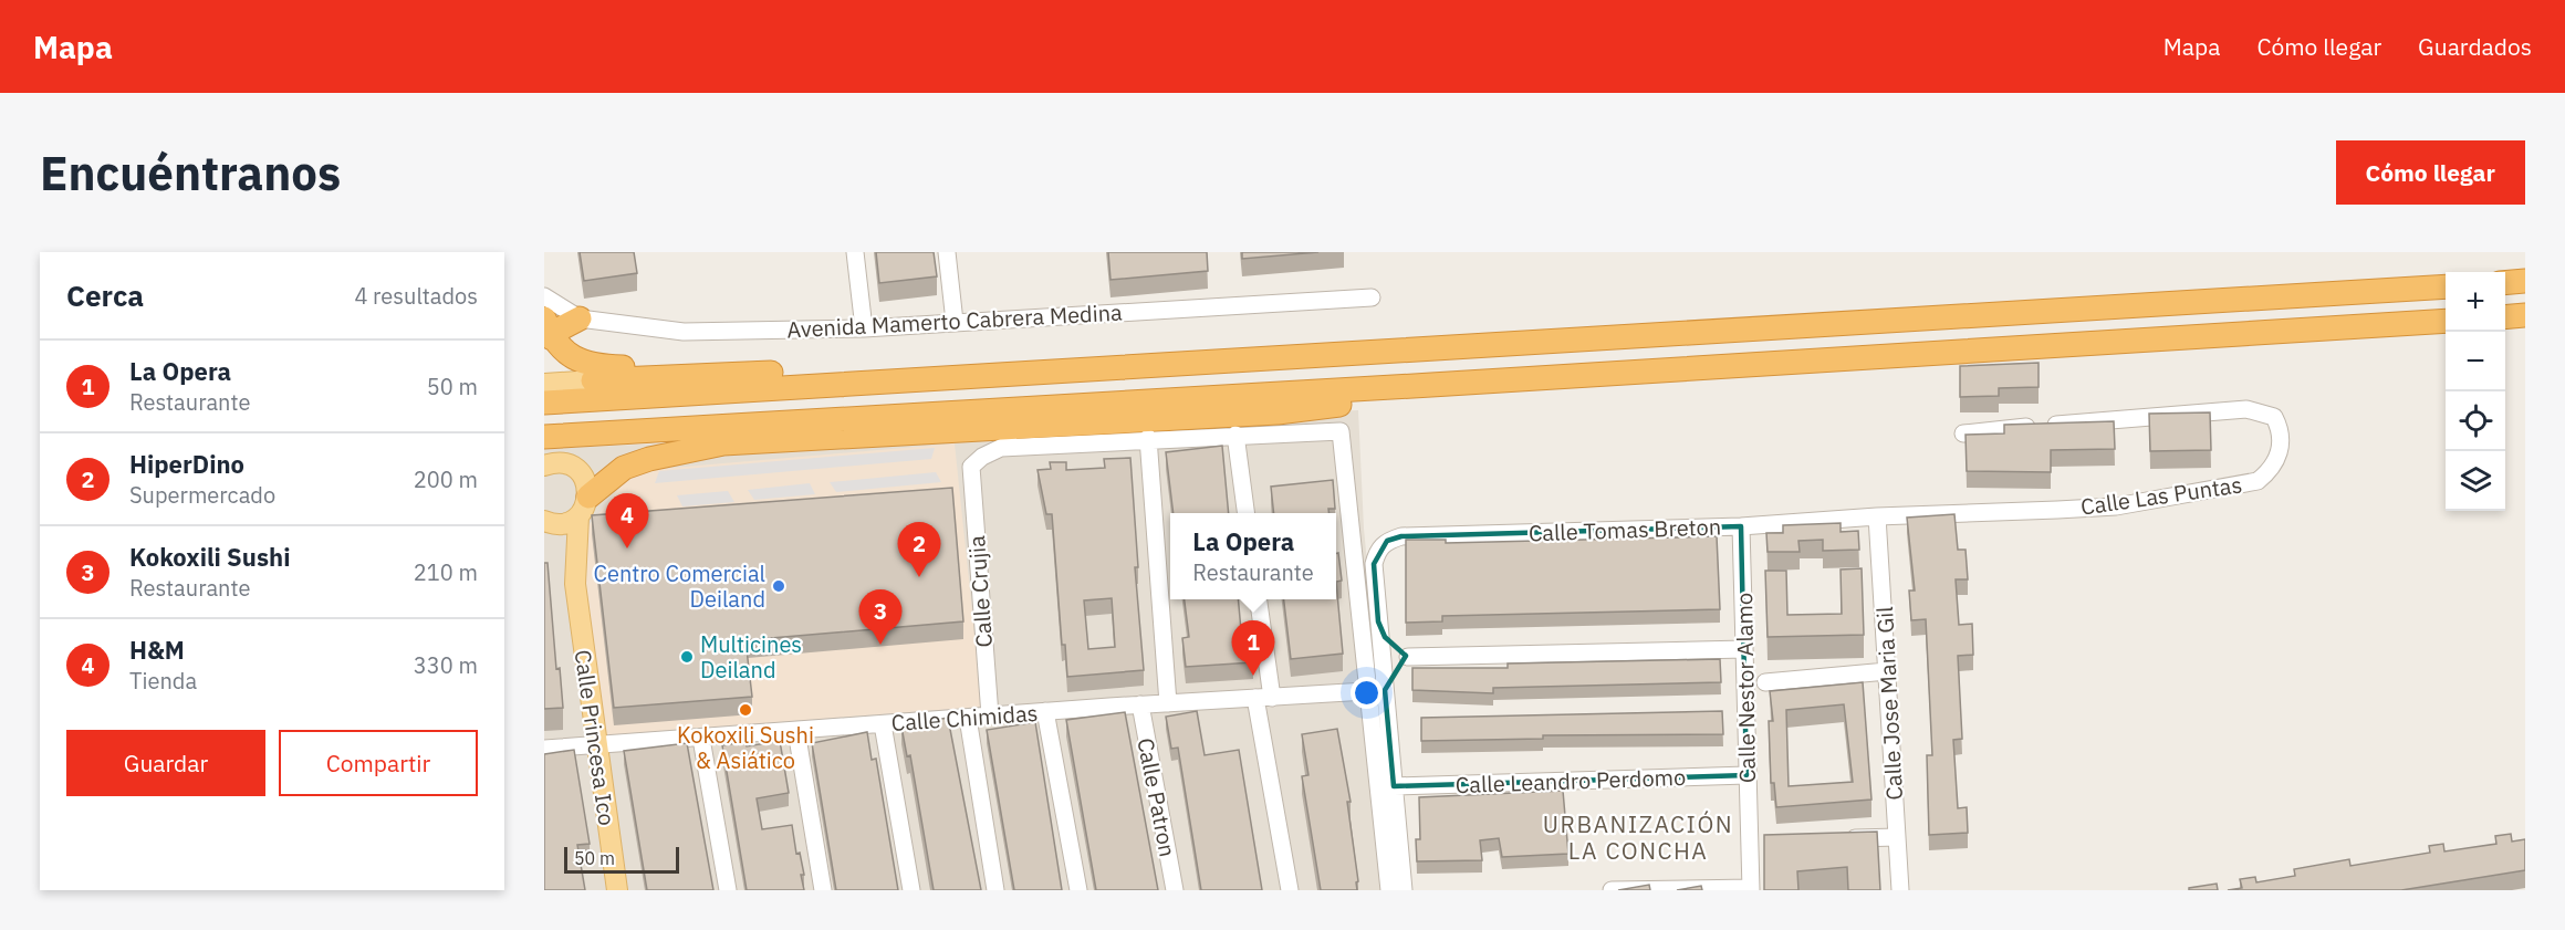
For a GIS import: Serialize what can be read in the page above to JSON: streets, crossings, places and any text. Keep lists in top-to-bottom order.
{
  "streets": {
    "main road": ["Calle Princesa Ico"],
    "street": [
      "Avenida Mamerto Cabrera Medina",
      "Calle Las Puntas",
      "Calle Tomas Breton",
      "Calle Crujia",
      "Calle Nestor Alamo",
      "Calle Jose Maria Gil",
      "Calle Chimidas",
      "Calle Leandro Perdomo",
      "Calle Patron"
    ]
  },
  "crossings": [
    ["Calle Las Puntas", "Calle Tomas Breton"],
    ["Calle Las Puntas", "Calle Jose Maria Gil"],
    ["Calle Tomas Breton", "Calle Nestor Alamo"],
    ["Calle Tomas Breton", "Calle Jose Maria Gil"],
    ["Calle Crujia", "Calle Chimidas"],
    ["Calle Nestor Alamo", "Calle Leandro Perdomo"],
    ["Calle Chimidas", "Calle Princesa Ico"],
    ["Calle Chimidas", "Calle Patron"]
  ],
  "districts": ["URBANIZACIÓN LA CONCHA"],
  "places": ["Centro Comercial Deiland", "Multicines Deiland", "Kokoxili Sushi & Asiático"],
  "scale_bar": "50 m",
  "page": {
    "header": "Mapa",
    "nav": ["Mapa", "Cómo llegar", "Guardados"],
    "buttons": [
      "Cómo llegar",
      ["Guardar", "Compartir"]
    ],
    "title": "Encuéntranos",
    "heading": ["Cerca", "4 resultados"],
    "map_buttons": ["+", "−"],
    "list": [
      {
        "mark": "1",
        "name": "La Opera",
        "note": "Restaurante",
        "value": "50 m"
      },
      {
        "mark": "2",
        "name": "HiperDino",
        "note": "Supermercado",
        "value": "200 m"
      },
      {
        "mark": "3",
        "name": "Kokoxili Sushi",
        "note": "Restaurante",
        "value": "210 m"
      },
      {
        "mark": "4",
        "name": "H&M",
        "note": "Tienda",
        "value": "330 m"
      }
    ],
    "pins": [
      "4",
      "2",
      "3",
      "1"
    ],
    "popup": ["La Opera", "Restaurante"],
    "scale": "50 m"
  }
}
